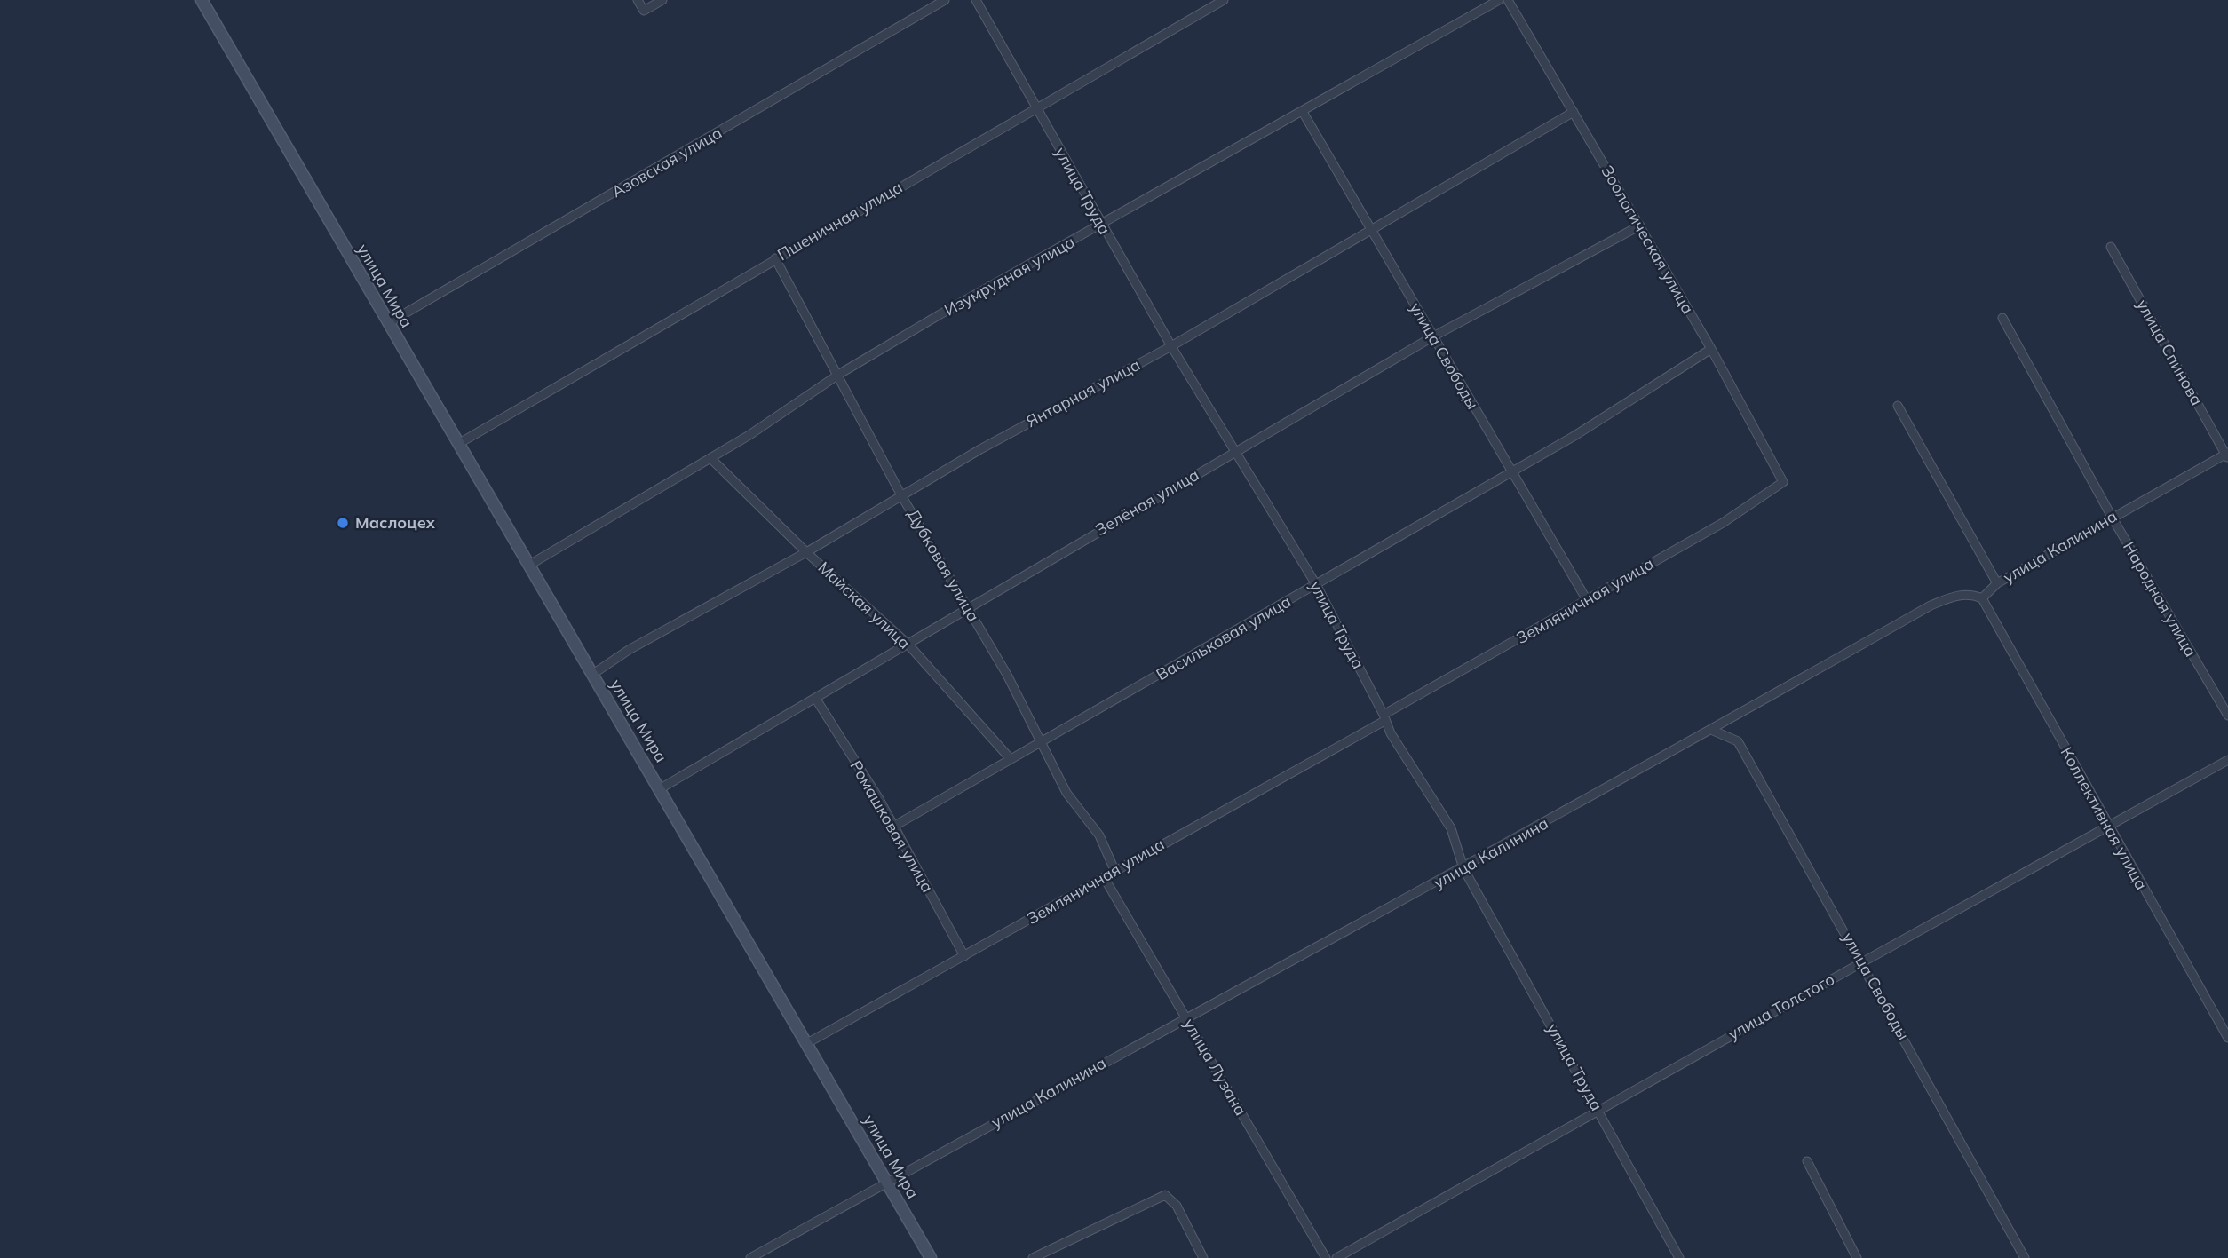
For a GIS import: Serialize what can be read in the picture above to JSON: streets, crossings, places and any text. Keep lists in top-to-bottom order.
{
  "streets": {
    "main road": ["улица Мира"],
    "street": [
      "Азовская улица",
      "улица Труда",
      "Пшеничная улица",
      "Зоологическая улица",
      "Изумрудная улица",
      "улица Спинова",
      "улица Свободы",
      "Янтарная улица",
      "Зелёная улица",
      "улица Калинина",
      "Дубковая улица",
      "Народная улица",
      "Земляничная улица",
      "Майская улица",
      "Васильковая улица",
      "Коллективная улица",
      "Ромашковая улица",
      "улица Толстого",
      "улица Лузана"
    ]
  },
  "crossings": [
    ["Азовская улица", "улица Мира"],
    ["улица Труда", "Пшеничная улица"],
    ["улица Труда", "Изумрудная улица"],
    ["улица Труда", "Янтарная улица"],
    ["улица Труда", "Зелёная улица"],
    ["улица Труда", "улица Калинина"],
    ["улица Труда", "Земляничная улица"],
    ["улица Труда", "Васильковая улица"],
    ["улица Труда", "улица Толстого"],
    ["Пшеничная улица", "улица Мира"],
    ["Пшеничная улица", "Дубковая улица"],
    ["Зоологическая улица", "Янтарная улица"],
    ["Зоологическая улица", "Зелёная улица"],
    ["Зоологическая улица", "Земляничная улица"],
    ["Зоологическая улица", "Васильковая улица"],
    ["Изумрудная улица", "улица Мира"],
    ["Изумрудная улица", "улица Свободы"],
    ["Изумрудная улица", "Дубковая улица"],
    ["Изумрудная улица", "Майская улица"],
    ["улица Мира", "Янтарная улица"],
    ["улица Мира", "Зелёная улица"],
    ["улица Мира", "улица Калинина"],
    ["улица Мира", "Земляничная улица"],
    ["улица Спинова", "улица Калинина"],
    ["улица Свободы", "Янтарная улица"],
    ["улица Свободы", "Зелёная улица"],
    ["улица Свободы", "улица Калинина"],
    ["улица Свободы", "Земляничная улица"],
    ["улица Свободы", "Васильковая улица"],
    ["улица Свободы", "улица Толстого"],
    ["Янтарная улица", "Дубковая улица"],
    ["Янтарная улица", "Майская улица"],
    ["Зелёная улица", "Дубковая улица"],
    ["Зелёная улица", "Майская улица"],
    ["Зелёная улица", "Ромашковая улица"],
    ["улица Калинина", "Народная улица"],
    ["улица Калинина", "Коллективная улица"],
    ["улица Калинина", "улица Лузана"],
    ["Дубковая улица", "Земляничная улица"],
    ["Дубковая улица", "Васильковая улица"],
    ["Земляничная улица", "Ромашковая улица"],
    ["Земляничная улица", "улица Лузана"],
    ["Майская улица", "Васильковая улица"],
    ["Васильковая улица", "Ромашковая улица"],
    ["Коллективная улица", "улица Толстого"]
  ],
  "places": ["Маслоцех"]
}
